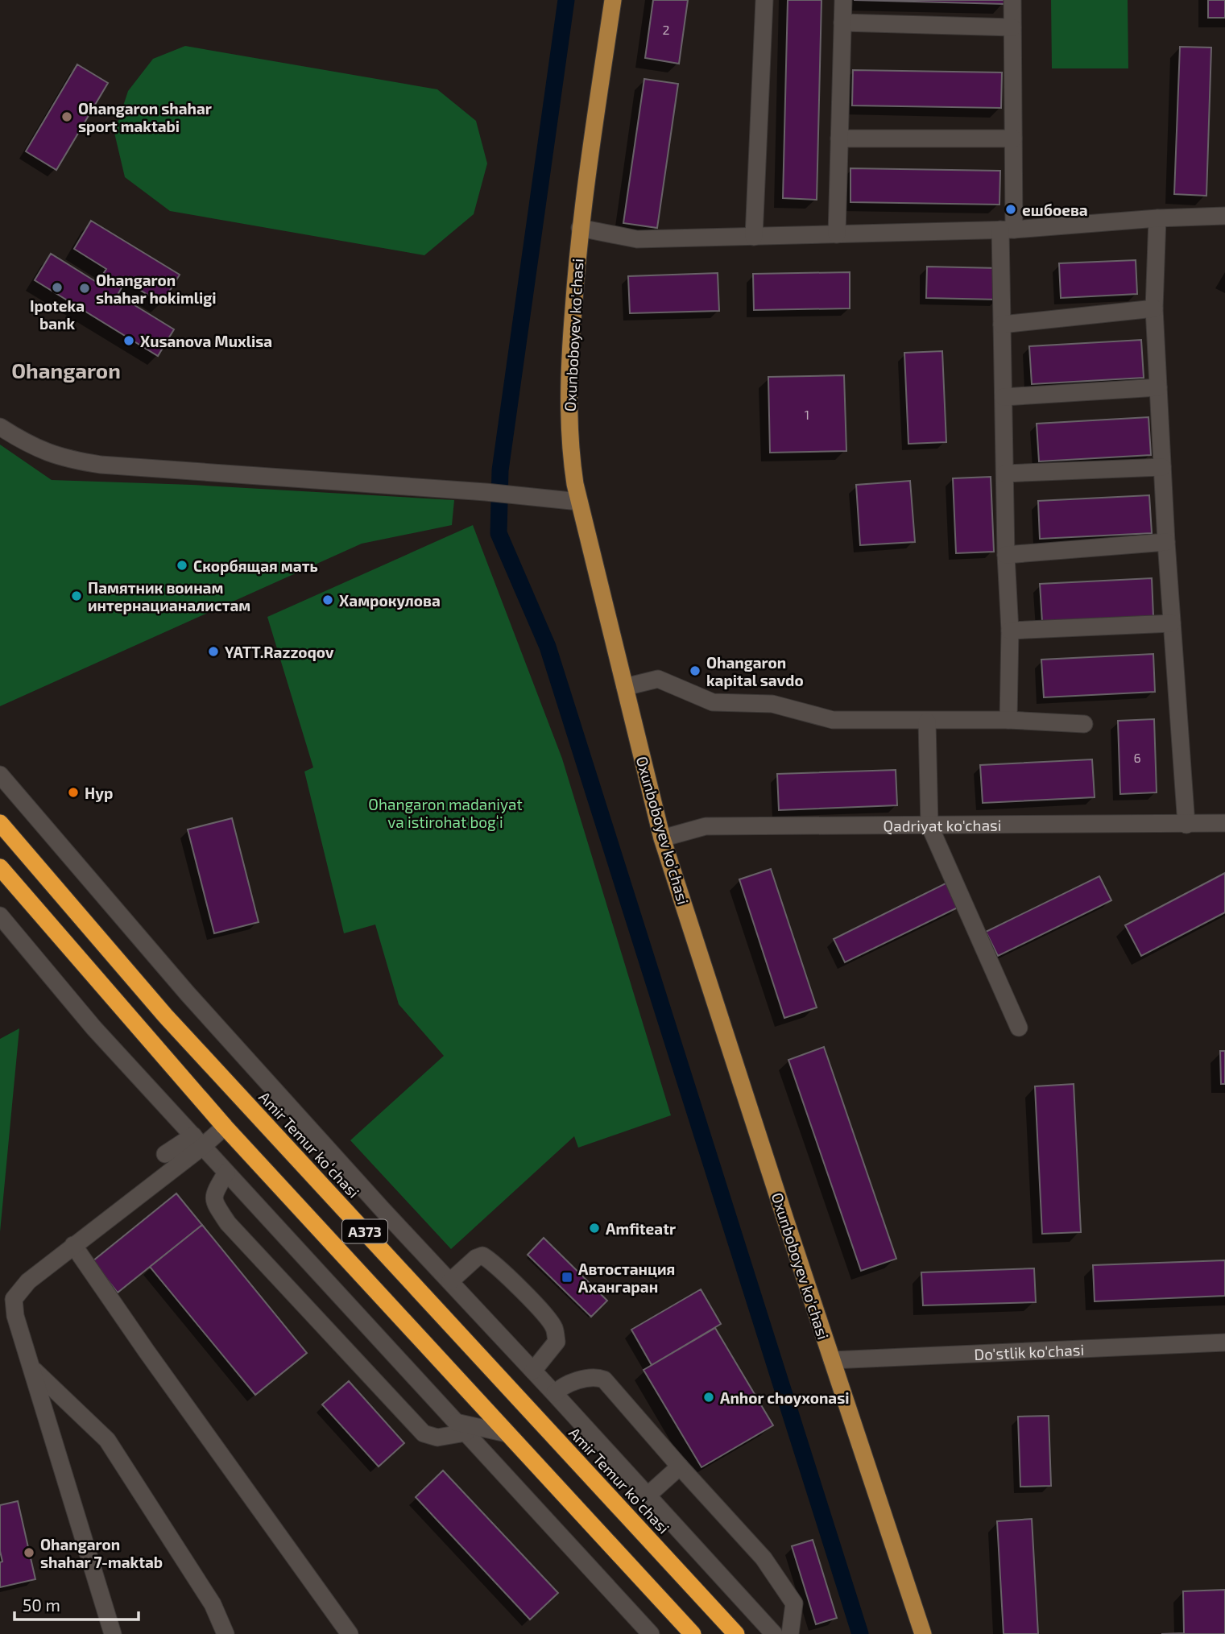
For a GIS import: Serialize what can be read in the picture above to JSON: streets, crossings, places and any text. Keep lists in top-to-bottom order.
{
  "streets": {
    "highway": ["Amir Temur koʻchasi", "A373"],
    "main road": ["Oxunboboyev ko'chasi"],
    "street": ["Qadriyat ko'chasi", "Do'stlik ko'chasi"]
  },
  "crossings": [
    ["Oxunboboyev ko'chasi", "Qadriyat ko'chasi"],
    ["Oxunboboyev ko'chasi", "Do'stlik ko'chasi"]
  ],
  "districts": ["Ohangaron"],
  "parks": ["Ohangaron madaniyat va istirohat bogʻi"],
  "places": {
    "other": [
      "Ohangaron shahar sport maktabi",
      "ешбоева",
      "Ipoteka bank",
      "Ohangaron shahar hokimligi",
      "Xusanova Muxlisa",
      "Скорбящая мать",
      "Памятник воинам интернацианалистам",
      "Хамрокулова",
      "YATT.Razzoqov",
      "Ohangaron kapital savdo",
      "Нур",
      "Amfiteatr",
      "Anhor choyxonasi",
      "Ohangaron shahar 7-maktab"
    ],
    "transit": ["Автостанция Ахангаран"]
  },
  "house_numbers": ["2", "1", "6"],
  "scale_bar": "50 m"
}
